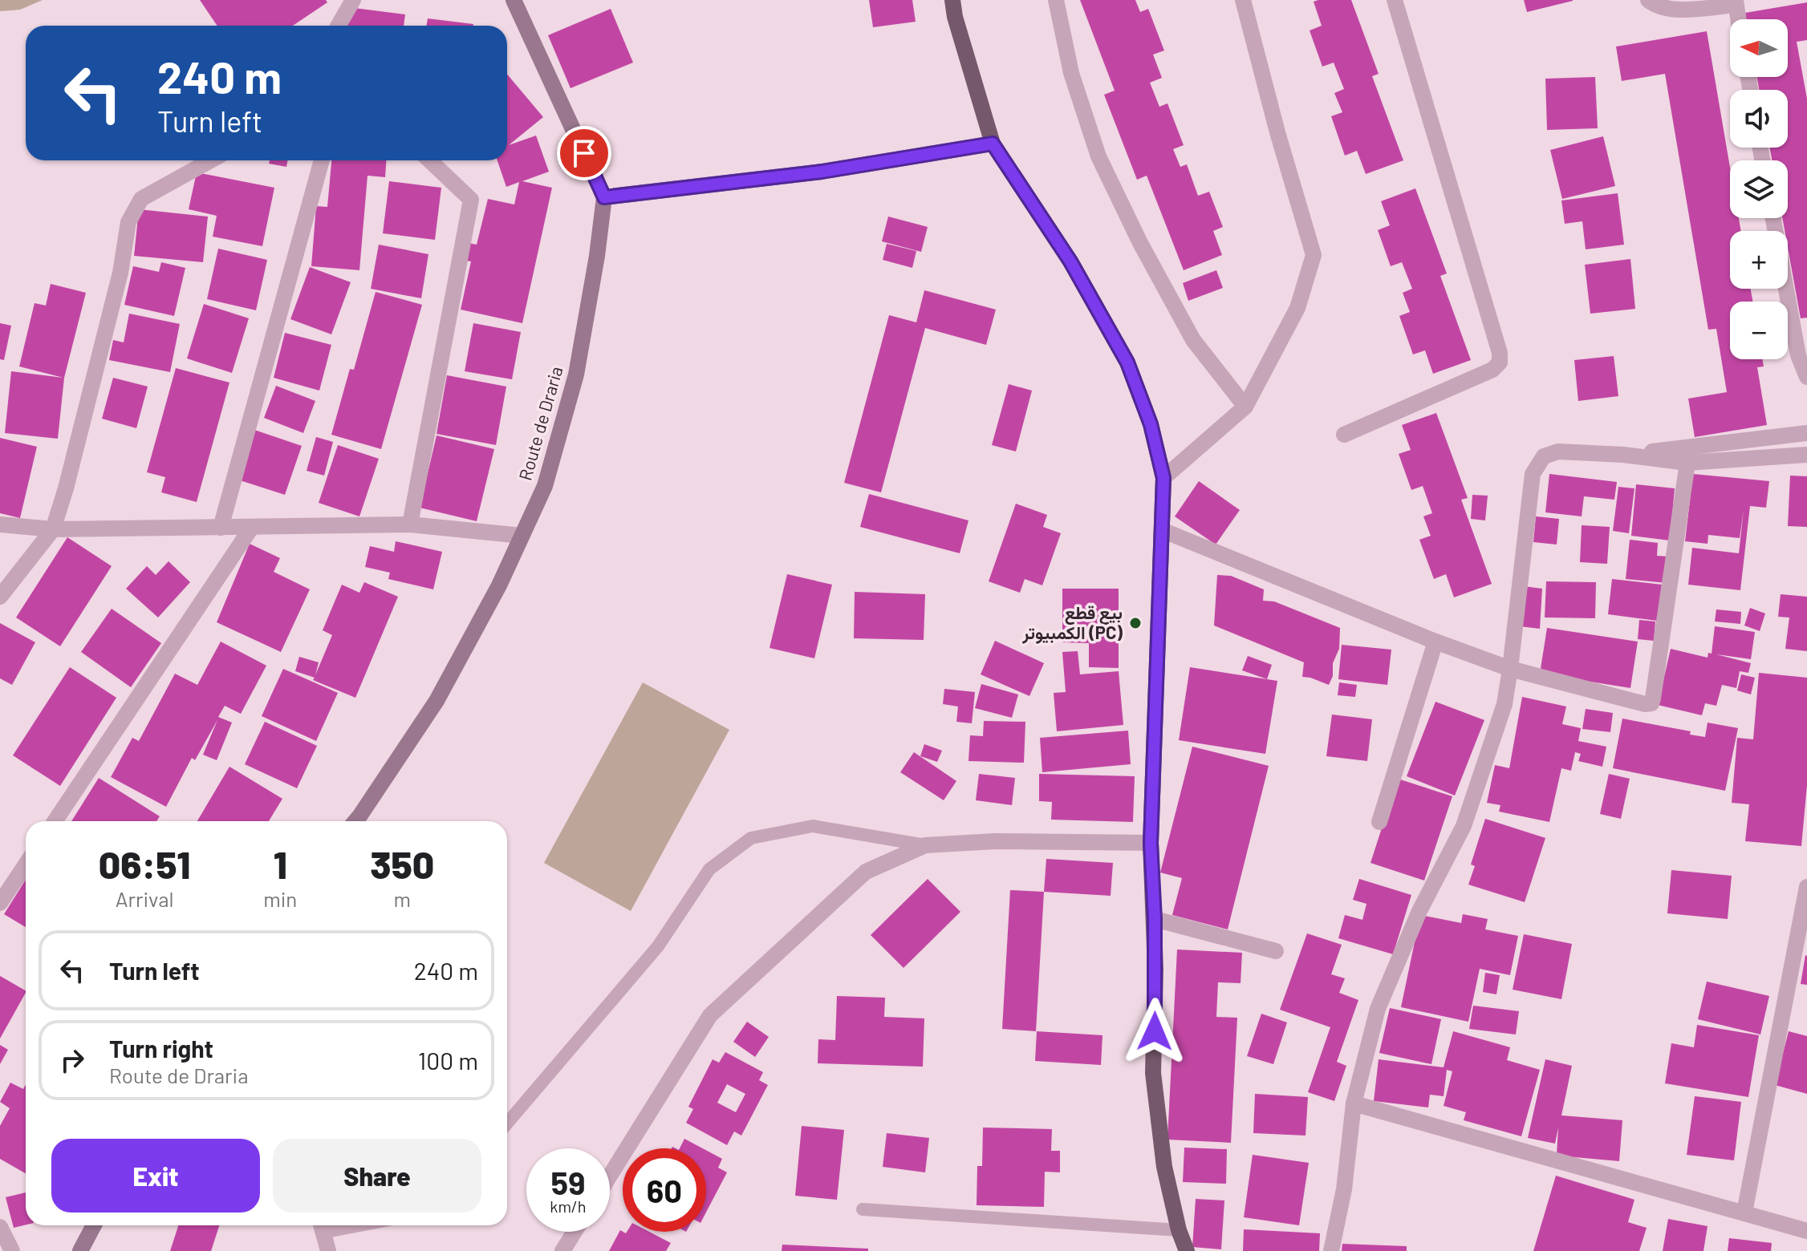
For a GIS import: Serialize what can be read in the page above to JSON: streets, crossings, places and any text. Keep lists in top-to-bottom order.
{
  "streets": {
    "main road": ["Route de Draria"]
  },
  "places": ["بيع قطع الكمبيوتر (PC)"],
  "north": "left",
  "page": {
    "map_buttons": ["+", "−"],
    "turn": ["240 m", "Turn left"],
    "eta": [
      "06:51",
      "Arrival",
      "1",
      "min",
      "350",
      "m"
    ],
    "list": [
      {
        "name": "Turn left",
        "value": "240 m"
      },
      {
        "name": "Turn right",
        "note": "Route de Draria",
        "value": "100 m"
      }
    ],
    "buttons": ["Exit", "Share"],
    "speed": "59 km/h",
    "limit": "60"
  }
}
